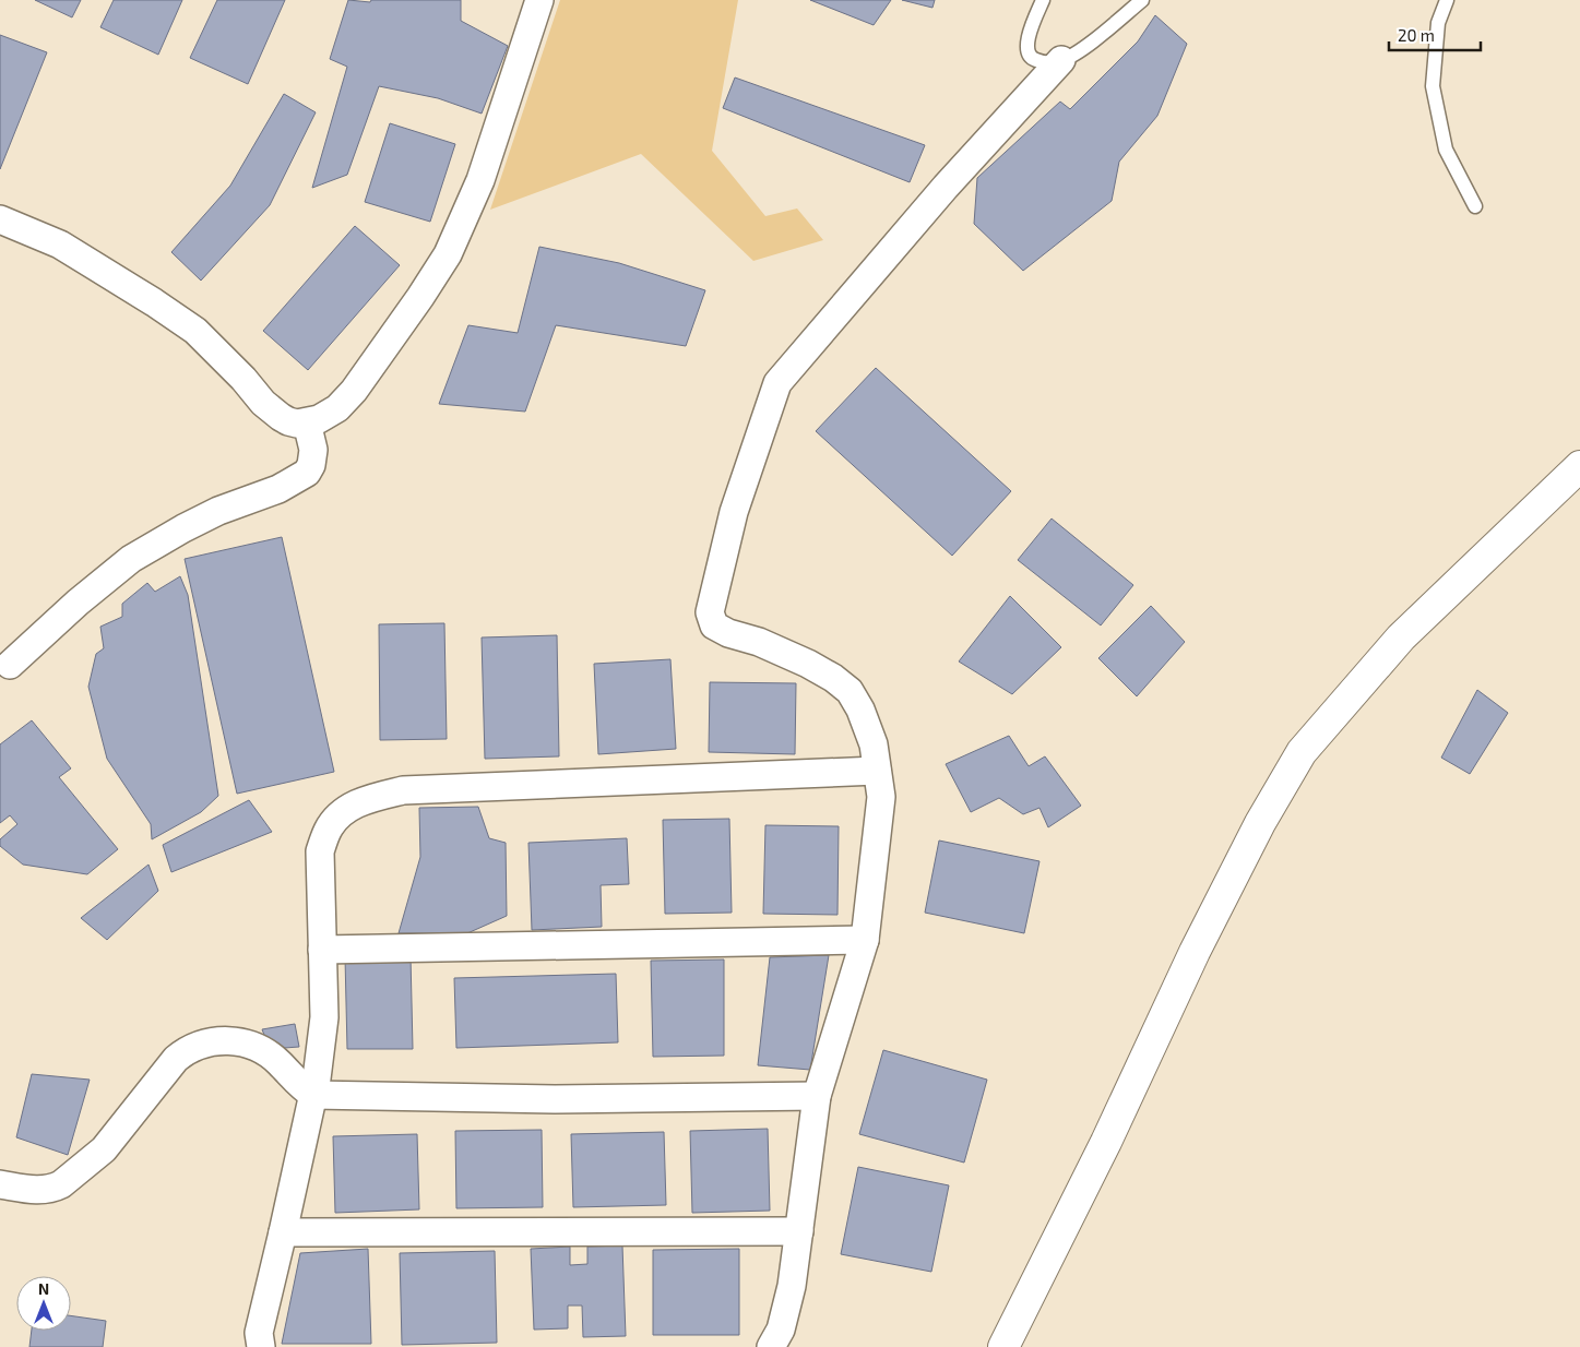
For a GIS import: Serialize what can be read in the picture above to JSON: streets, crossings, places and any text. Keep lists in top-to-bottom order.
{
  "scale_bar": "20 m",
  "north": "top"
}
